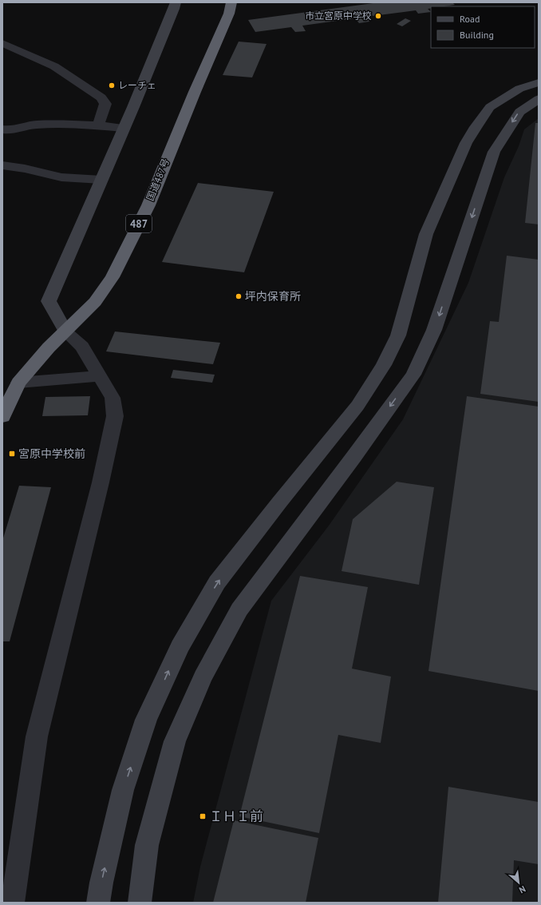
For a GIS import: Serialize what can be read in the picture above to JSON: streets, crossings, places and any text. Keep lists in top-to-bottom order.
{
  "streets": {
    "highway": ["国道487号", "487"]
  },
  "places": {
    "other": ["市立宮原中学校", "レーチェ", "坪内保育所"],
    "transit": ["宮原中学校前", "ＩＨＩ前"]
  },
  "legend": ["Road", "Building"],
  "north": "bottom right"
}
